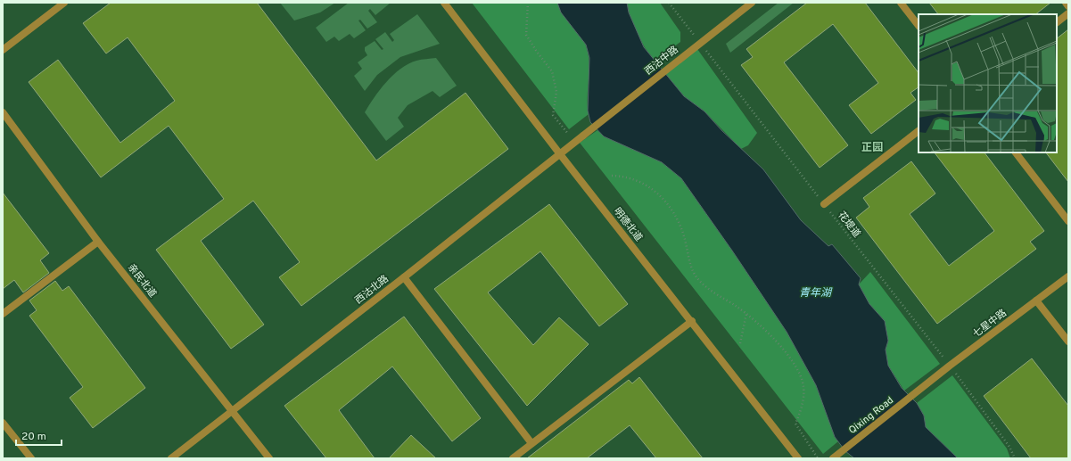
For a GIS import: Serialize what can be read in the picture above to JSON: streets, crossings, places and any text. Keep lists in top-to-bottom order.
{
  "streets": {
    "street": [
      "西沽中路",
      "明德北道",
      "亲民北道",
      "西沽北路",
      "七星中路",
      "Qixing Road"
    ],
    "path": ["花堤道"]
  },
  "crossings": [
    ["西沽中路", "花堤道"],
    ["西沽中路", "西沽北路"],
    ["明德北道", "西沽北路"],
    ["花堤道", "七星中路"],
    ["亲民北道", "西沽北路"],
    ["七星中路", "Qixing Road"]
  ],
  "districts": ["正园"],
  "water": ["青年湖"],
  "scale_bar": "20 m"
}
